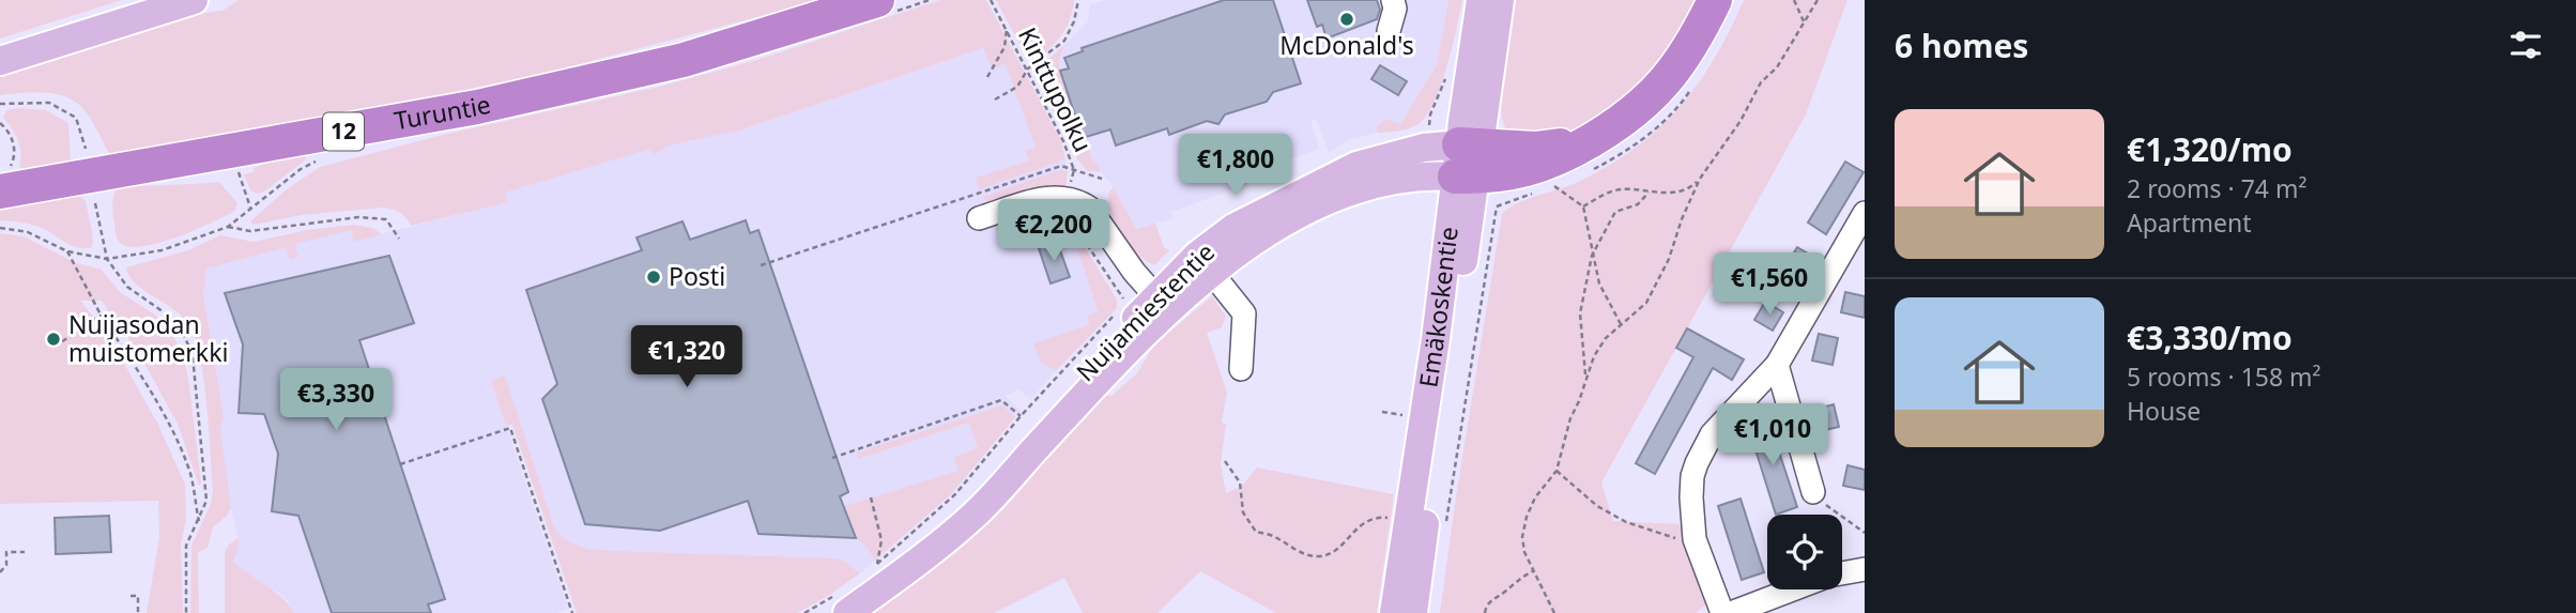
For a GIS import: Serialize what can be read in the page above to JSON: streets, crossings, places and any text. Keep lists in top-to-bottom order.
{
  "streets": {
    "highway": ["Turuntie", "12"],
    "main road": ["Emäkoskentie", "Nuijamiestentie"],
    "path": ["Kinttupolku"]
  },
  "crossings": [
    ["Emäkoskentie", "Nuijamiestentie"]
  ],
  "places": ["McDonald's", "Posti", "Nuijasodan muistomerkki"],
  "page": {
    "heading": "6 homes",
    "list": [
      {
        "name": "€1,320/mo",
        "note": "2 rooms · 74 m² · Apartment"
      },
      {
        "name": "€3,330/mo",
        "note": "5 rooms · 158 m² · House"
      }
    ],
    "price": [
      "€1,800",
      "€2,200",
      "€1,560",
      "€1,320",
      "€3,330",
      "€1,010"
    ]
  }
}
